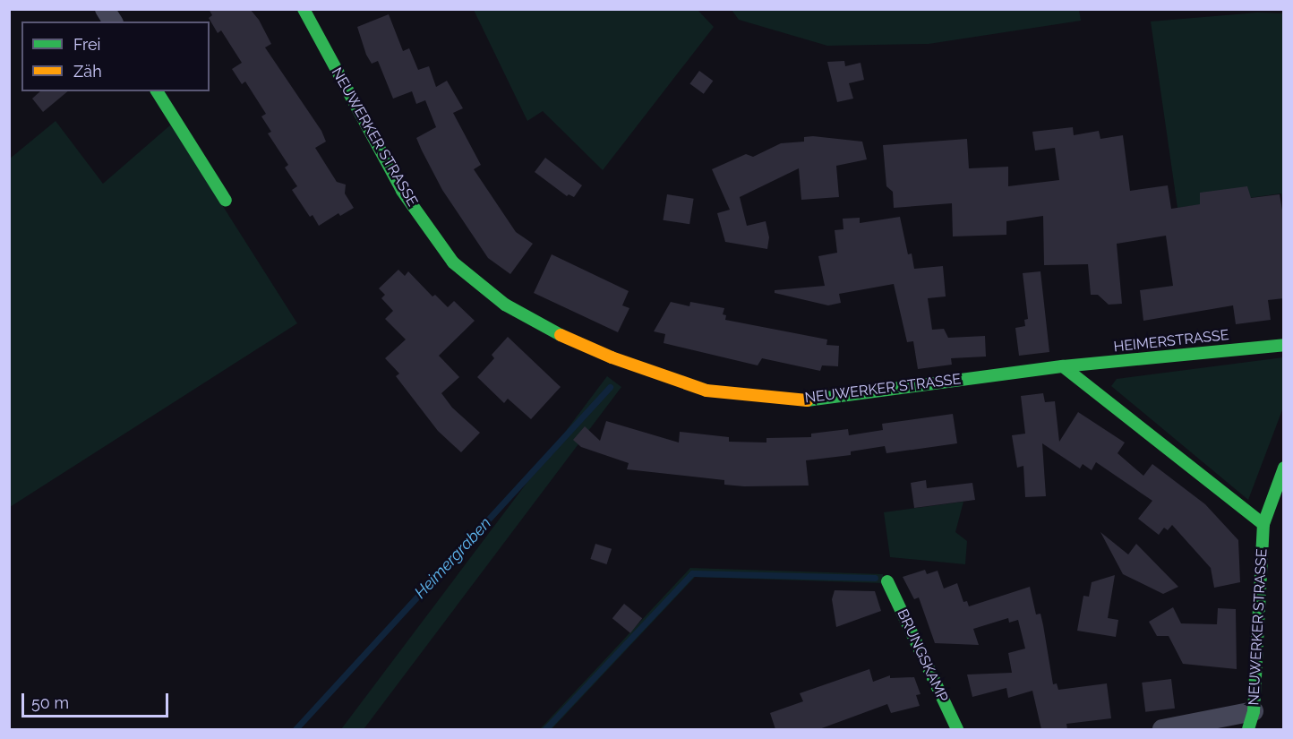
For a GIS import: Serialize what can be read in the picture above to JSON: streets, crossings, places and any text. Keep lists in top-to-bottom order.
{
  "streets": {
    "street": ["NEUWERKER STRASSE", "HEIMERSTRASSE", "BRUNGSKAMP"]
  },
  "crossings": [
    ["NEUWERKER STRASSE", "HEIMERSTRASSE"]
  ],
  "water": ["Heimergraben"],
  "legend": ["Frei", "Zäh"],
  "scale_bar": "50 m"
}
